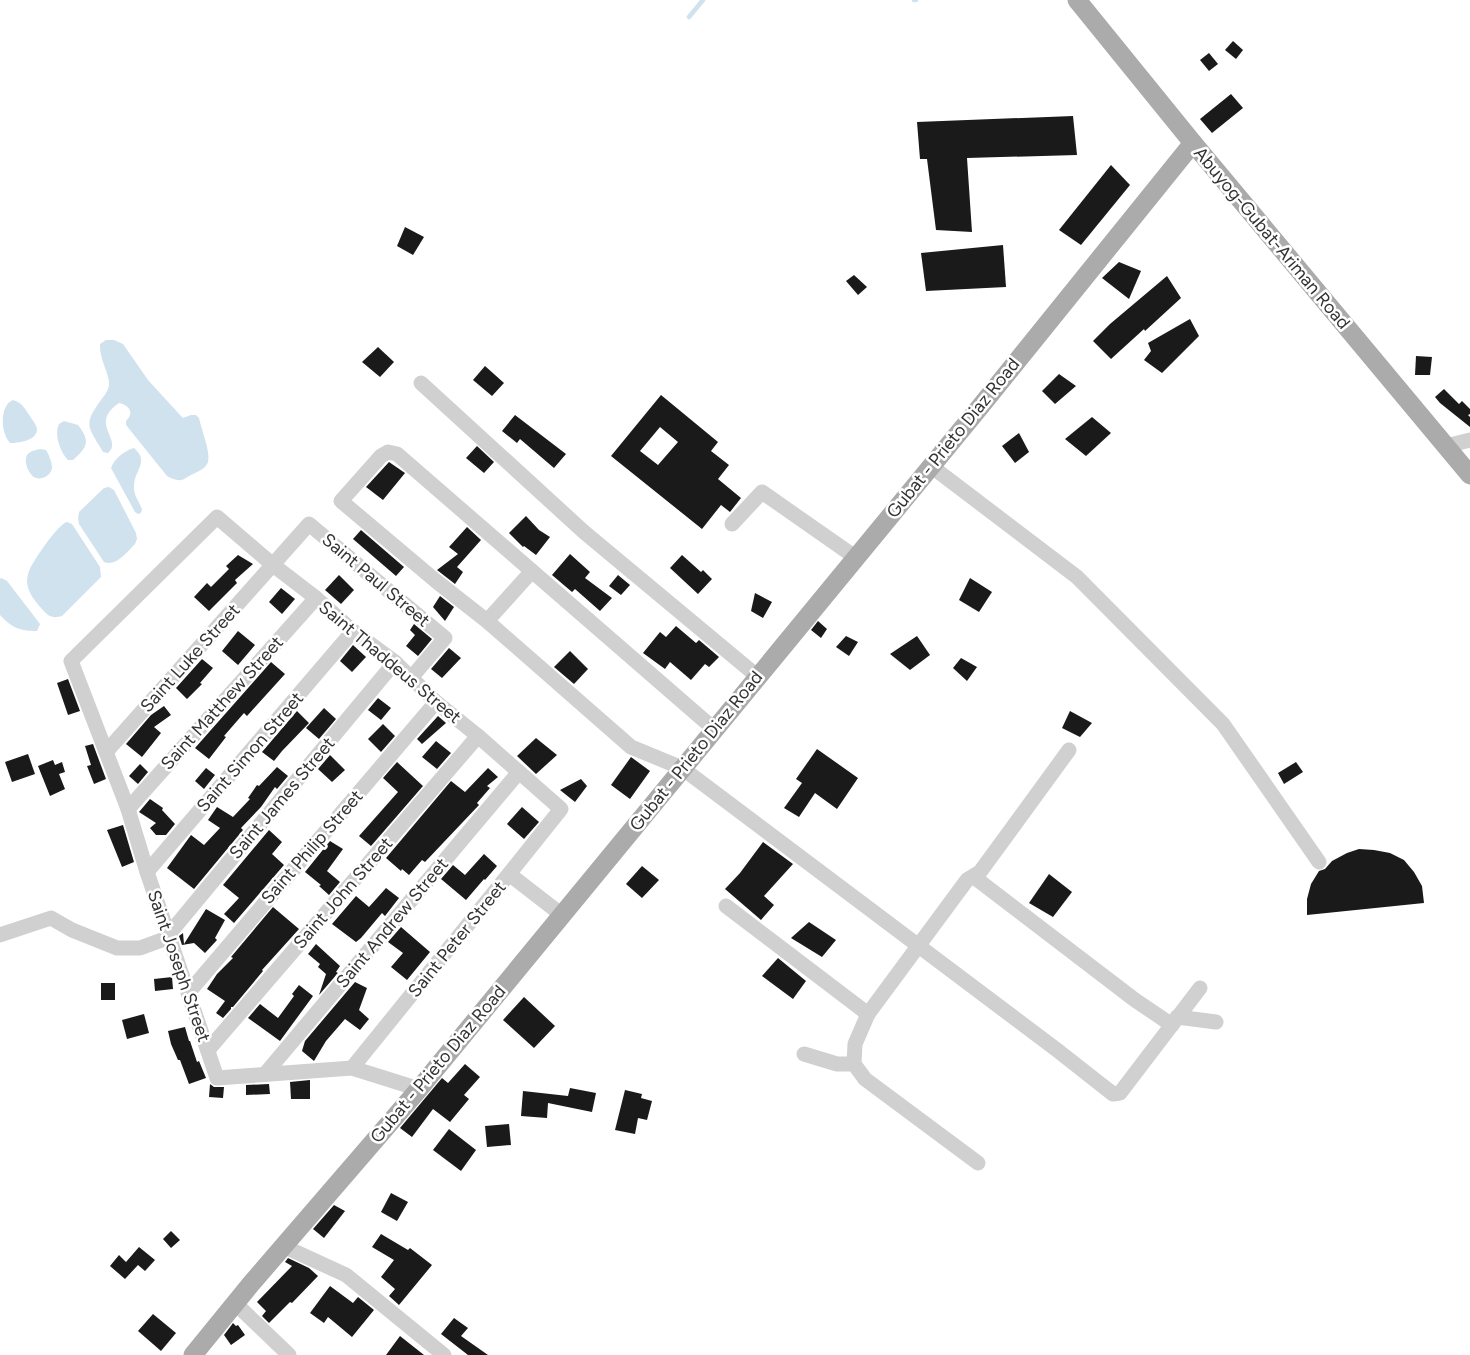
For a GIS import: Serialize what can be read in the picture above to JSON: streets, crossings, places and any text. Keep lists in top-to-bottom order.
{
  "streets": {
    "main road": ["Abuyog-Gubat-Ariman Road", "Gubat - Prieto Diaz Road"],
    "street": [
      "Saint Paul Street",
      "Saint Luke Street",
      "Saint Thaddeus Street",
      "Saint Matthew Street",
      "Saint Simon Street",
      "Saint James Street",
      "Saint Philip Street",
      "Saint John Street",
      "Saint Andrew Street",
      "Saint Peter Street",
      "Saint Joseph Street"
    ]
  },
  "crossings": [
    ["Abuyog-Gubat-Ariman Road", "Gubat - Prieto Diaz Road"],
    ["Gubat - Prieto Diaz Road", "Saint Joseph Street"],
    ["Saint Paul Street", "Saint Luke Street"],
    ["Saint Paul Street", "Saint Thaddeus Street"],
    ["Saint Luke Street", "Saint Thaddeus Street"],
    ["Saint Luke Street", "Saint Joseph Street"],
    ["Saint Thaddeus Street", "Saint Matthew Street"],
    ["Saint Thaddeus Street", "Saint Simon Street"],
    ["Saint Thaddeus Street", "Saint James Street"],
    ["Saint Thaddeus Street", "Saint Philip Street"],
    ["Saint Thaddeus Street", "Saint John Street"],
    ["Saint Thaddeus Street", "Saint Andrew Street"],
    ["Saint Thaddeus Street", "Saint Peter Street"],
    ["Saint Thaddeus Street", "Saint Joseph Street"],
    ["Saint Matthew Street", "Saint Joseph Street"],
    ["Saint Simon Street", "Saint Joseph Street"],
    ["Saint James Street", "Saint Joseph Street"],
    ["Saint Philip Street", "Saint Joseph Street"],
    ["Saint John Street", "Saint Joseph Street"],
    ["Saint Andrew Street", "Saint Joseph Street"],
    ["Saint Peter Street", "Saint Joseph Street"]
  ]
}
